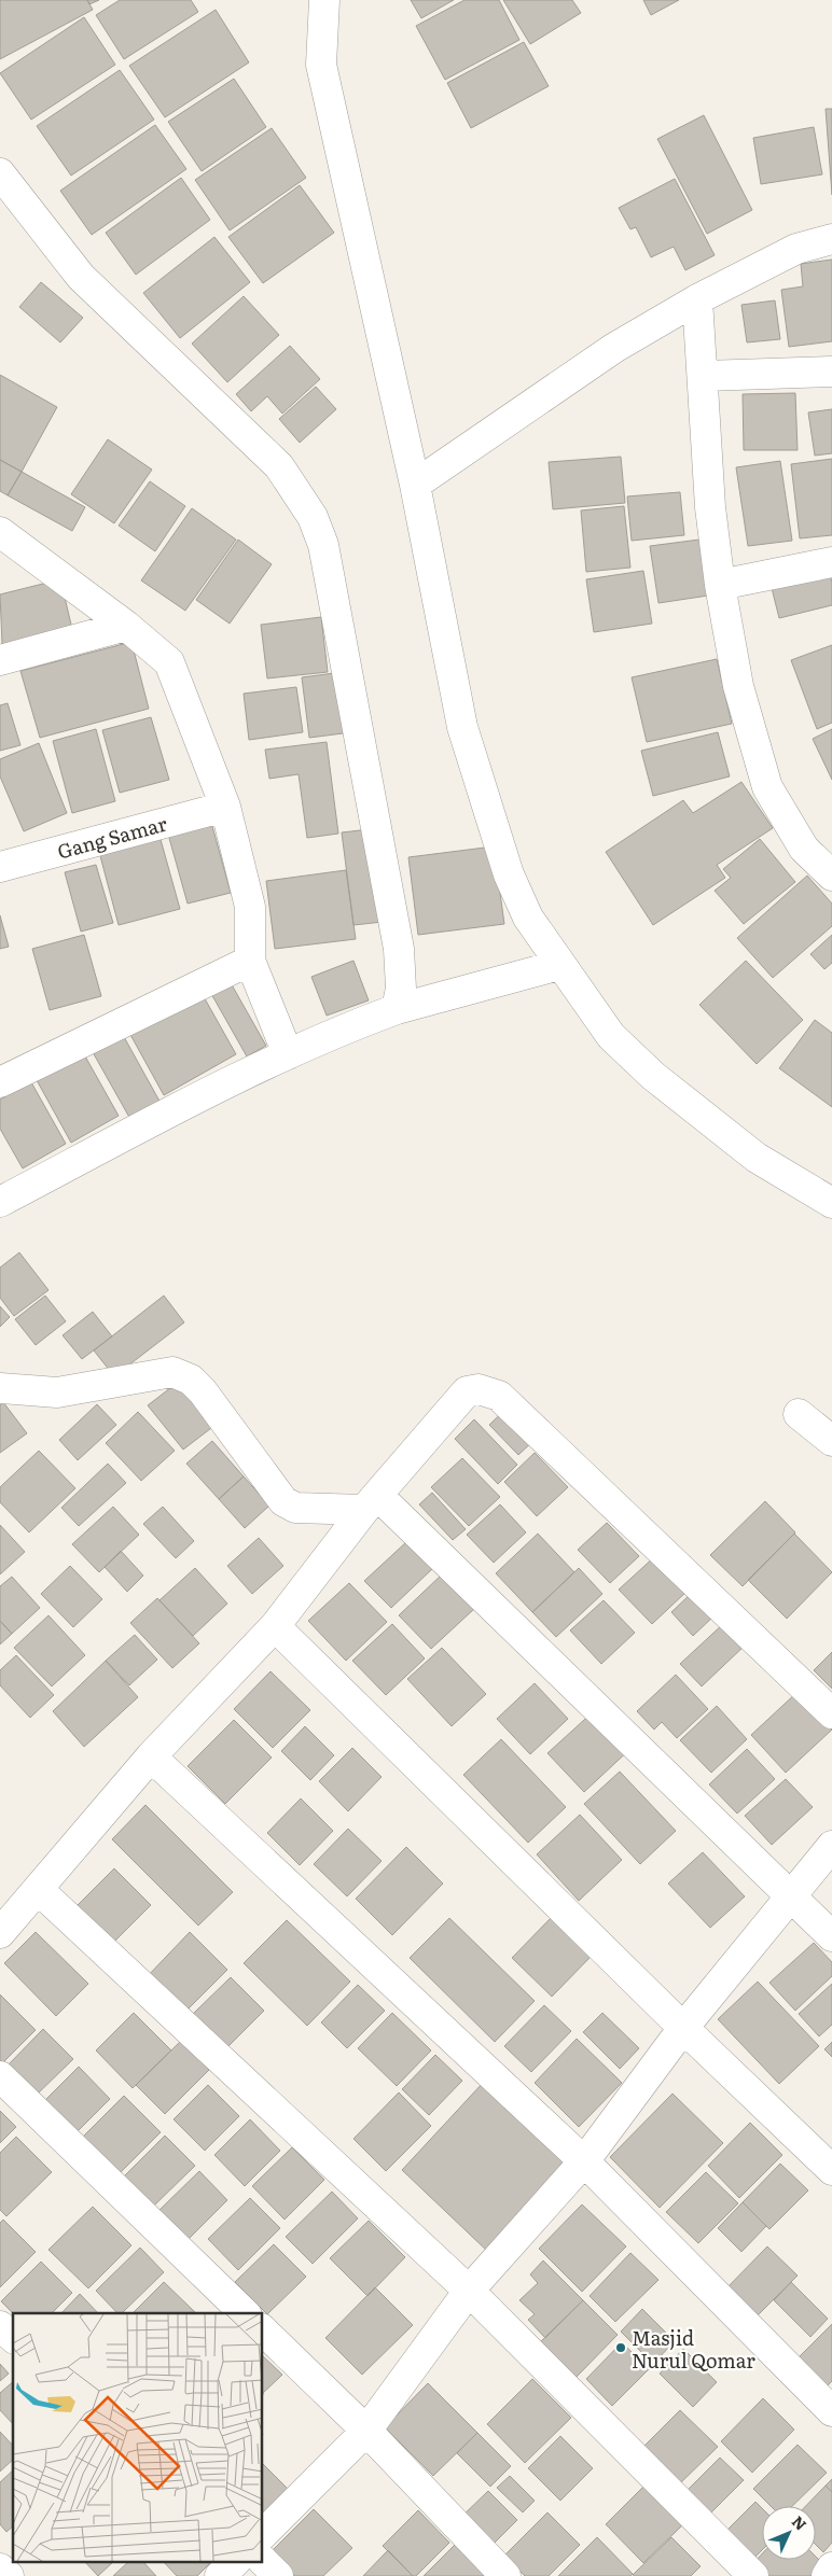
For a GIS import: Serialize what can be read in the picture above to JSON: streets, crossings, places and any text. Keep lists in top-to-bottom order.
{
  "streets": {
    "street": ["Gang Samar"]
  },
  "places": ["Masjid Nurul Qomar"],
  "north": "top right"
}
